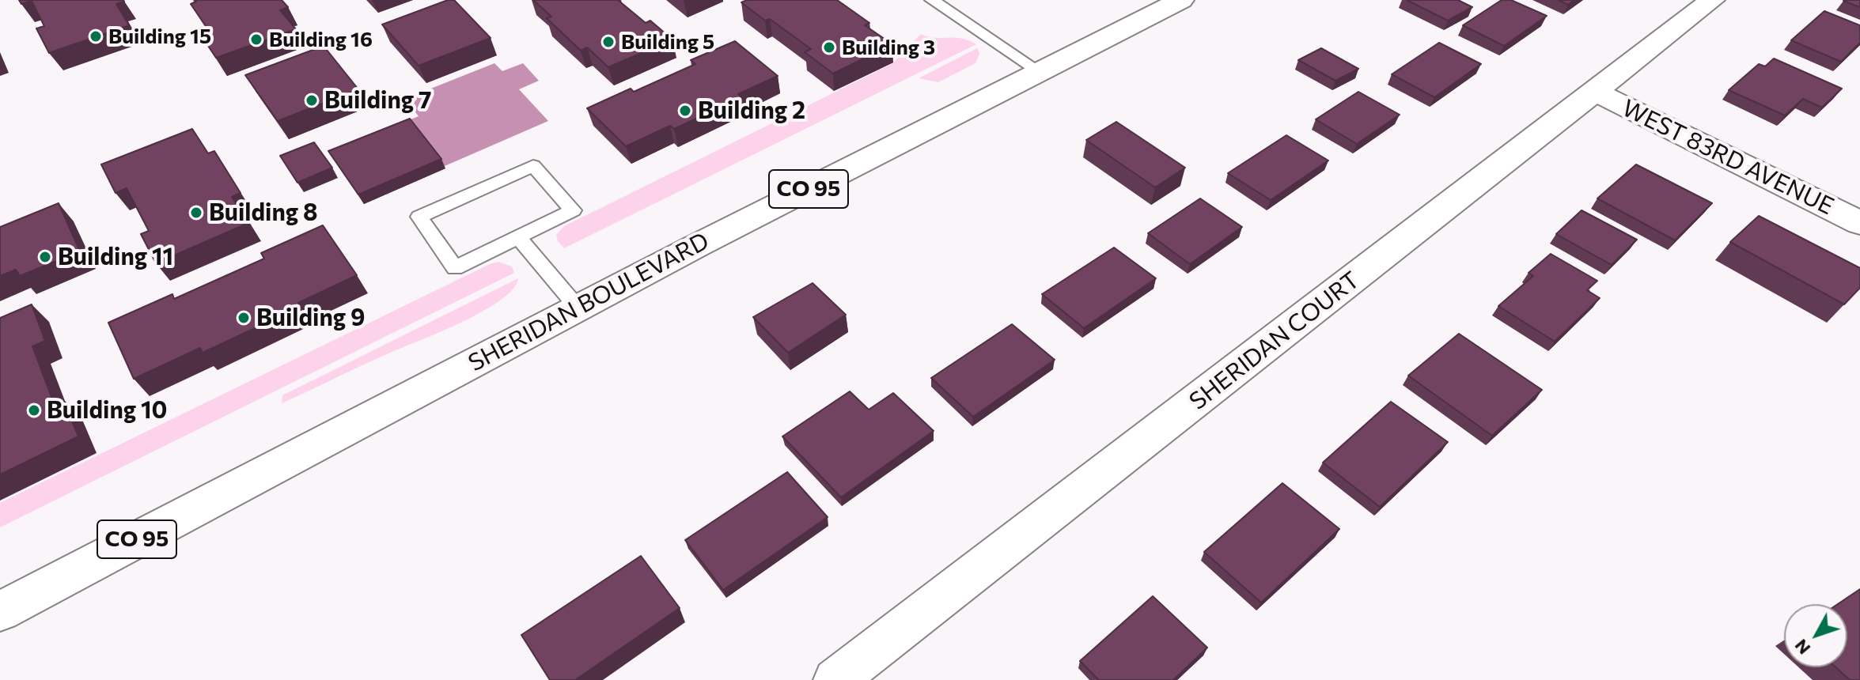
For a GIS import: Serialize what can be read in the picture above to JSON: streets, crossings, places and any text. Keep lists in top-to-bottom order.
{
  "streets": {
    "street": [
      "WEST 83RD AVENUE",
      "CO 95",
      "SHERIDAN BOULEVARD",
      "SHERIDAN COURT"
    ]
  },
  "crossings": [
    ["WEST 83RD AVENUE", "SHERIDAN COURT"]
  ],
  "places": [
    "Building 15",
    "Building 16",
    "Building 5",
    "Building 3",
    "Building 7",
    "Building 2",
    "Building 8",
    "Building 11",
    "Building 9",
    "Building 10"
  ],
  "north": "bottom left"
}
